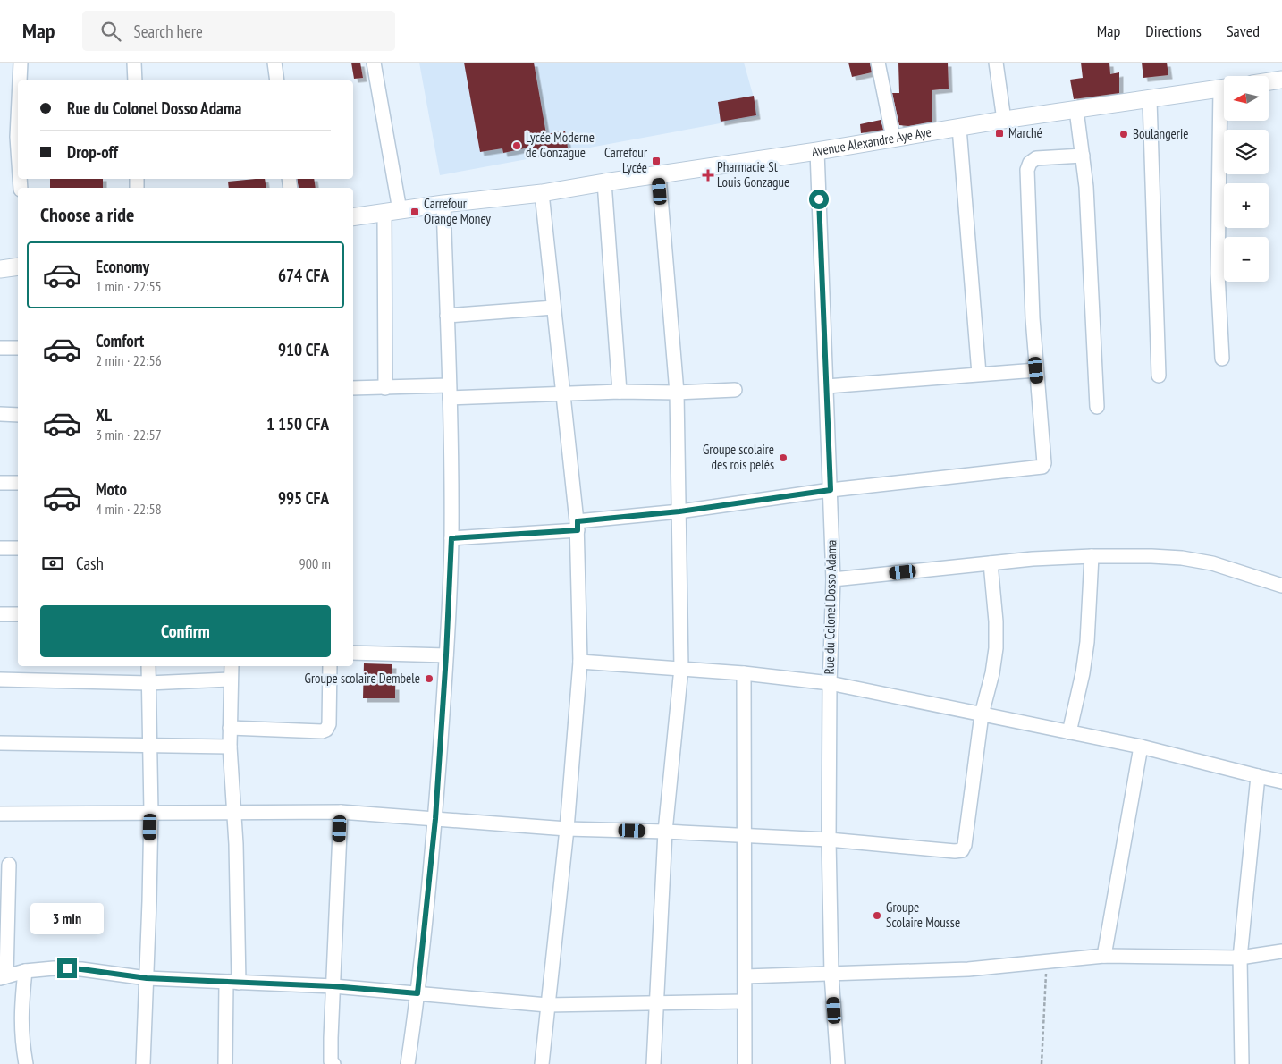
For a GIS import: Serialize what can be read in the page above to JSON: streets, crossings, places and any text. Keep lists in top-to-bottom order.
{
  "streets": {
    "street": ["Avenue Alexandre Aye Aye", "Rue du Colonel Dosso Adama"]
  },
  "crossings": [
    ["Avenue Alexandre Aye Aye", "Rue du Colonel Dosso Adama"]
  ],
  "places": {
    "transit": ["Marché", "Carrefour Lycée", "Carrefour Orange Money"],
    "other": [
      "Boulangerie",
      "Lycée Moderne de Gonzague",
      "Groupe scolaire des rois pelés",
      "Groupe scolaire Dembele",
      "Groupe Scolaire Mousse"
    ],
    "health": ["Pharmacie St Louis Gonzague"]
  },
  "north": "left",
  "page": {
    "header": "Map",
    "search": "Search here",
    "nav": ["Map", "Directions", "Saved"],
    "map_buttons": ["+", "−"],
    "banner": ["Rue du Colonel Dosso Adama", "Drop-off"],
    "heading": "Choose a ride",
    "list": [
      {
        "name": "Economy",
        "note": "1 min · 22:55",
        "value": "674 CFA"
      },
      {
        "name": "Comfort",
        "note": "2 min · 22:56",
        "value": "910 CFA"
      },
      {
        "name": "XL",
        "note": "3 min · 22:57",
        "value": "1 150 CFA"
      },
      {
        "name": "Moto",
        "note": "4 min · 22:58",
        "value": "995 CFA"
      }
    ],
    "pay": ["Cash", "900 m"],
    "buttons": "Confirm",
    "bubble": "3 min"
  }
}
